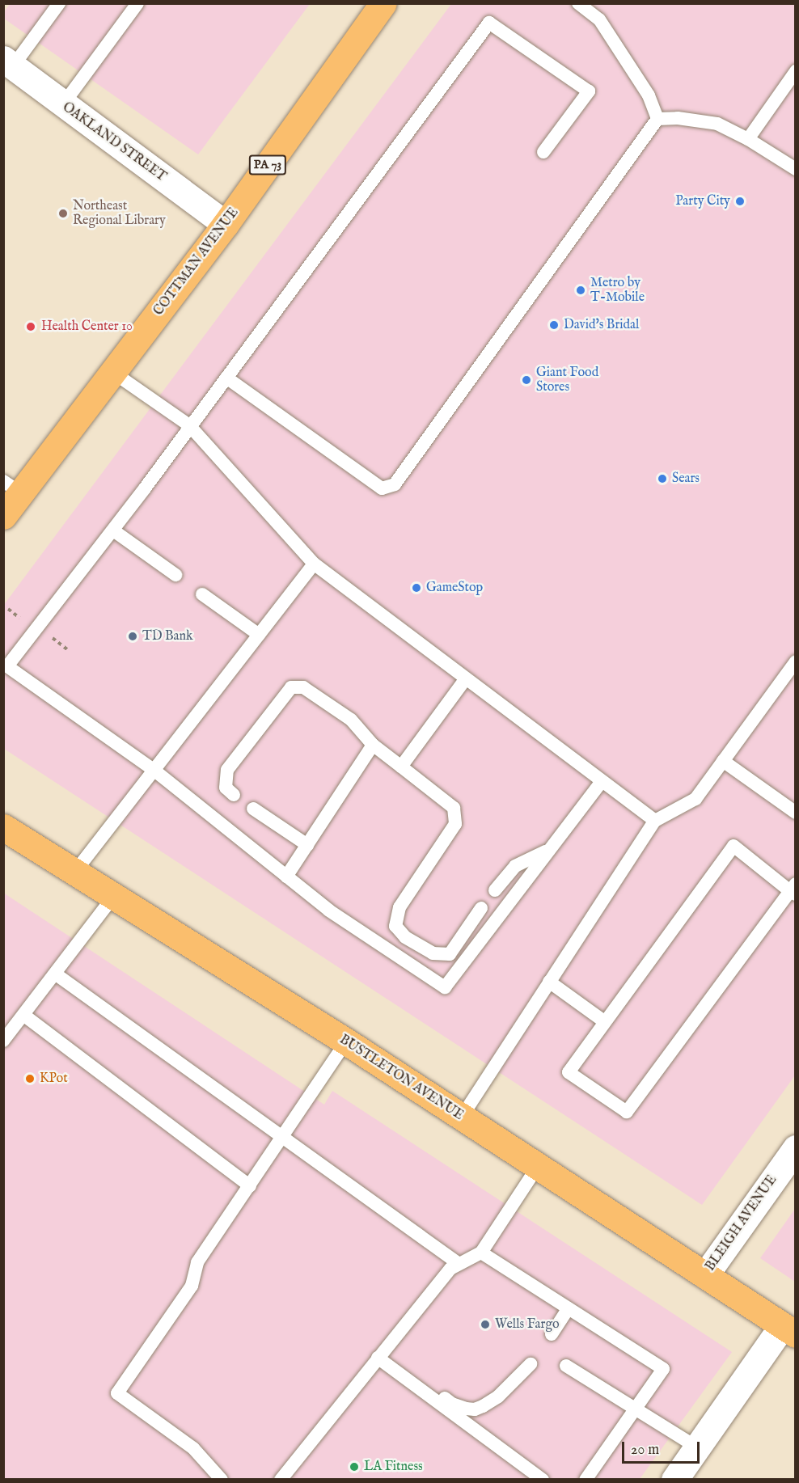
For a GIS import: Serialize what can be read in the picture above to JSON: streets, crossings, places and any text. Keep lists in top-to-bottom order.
{
  "streets": {
    "main road": ["PA 73", "COTTMAN AVENUE", "BUSTLETON AVENUE"],
    "street": ["OAKLAND STREET", "BLEIGH AVENUE"]
  },
  "crossings": [
    ["OAKLAND STREET", "COTTMAN AVENUE"],
    ["BUSTLETON AVENUE", "BLEIGH AVENUE"]
  ],
  "places": [
    "Party City",
    "Northeast Regional Library",
    "Metro by T-Mobile",
    "David's Bridal",
    "Health Center 10",
    "Giant Food Stores",
    "Sears",
    "GameStop",
    "TD Bank",
    "KPot",
    "Wells Fargo",
    "LA Fitness"
  ],
  "scale_bar": "20 m"
}
